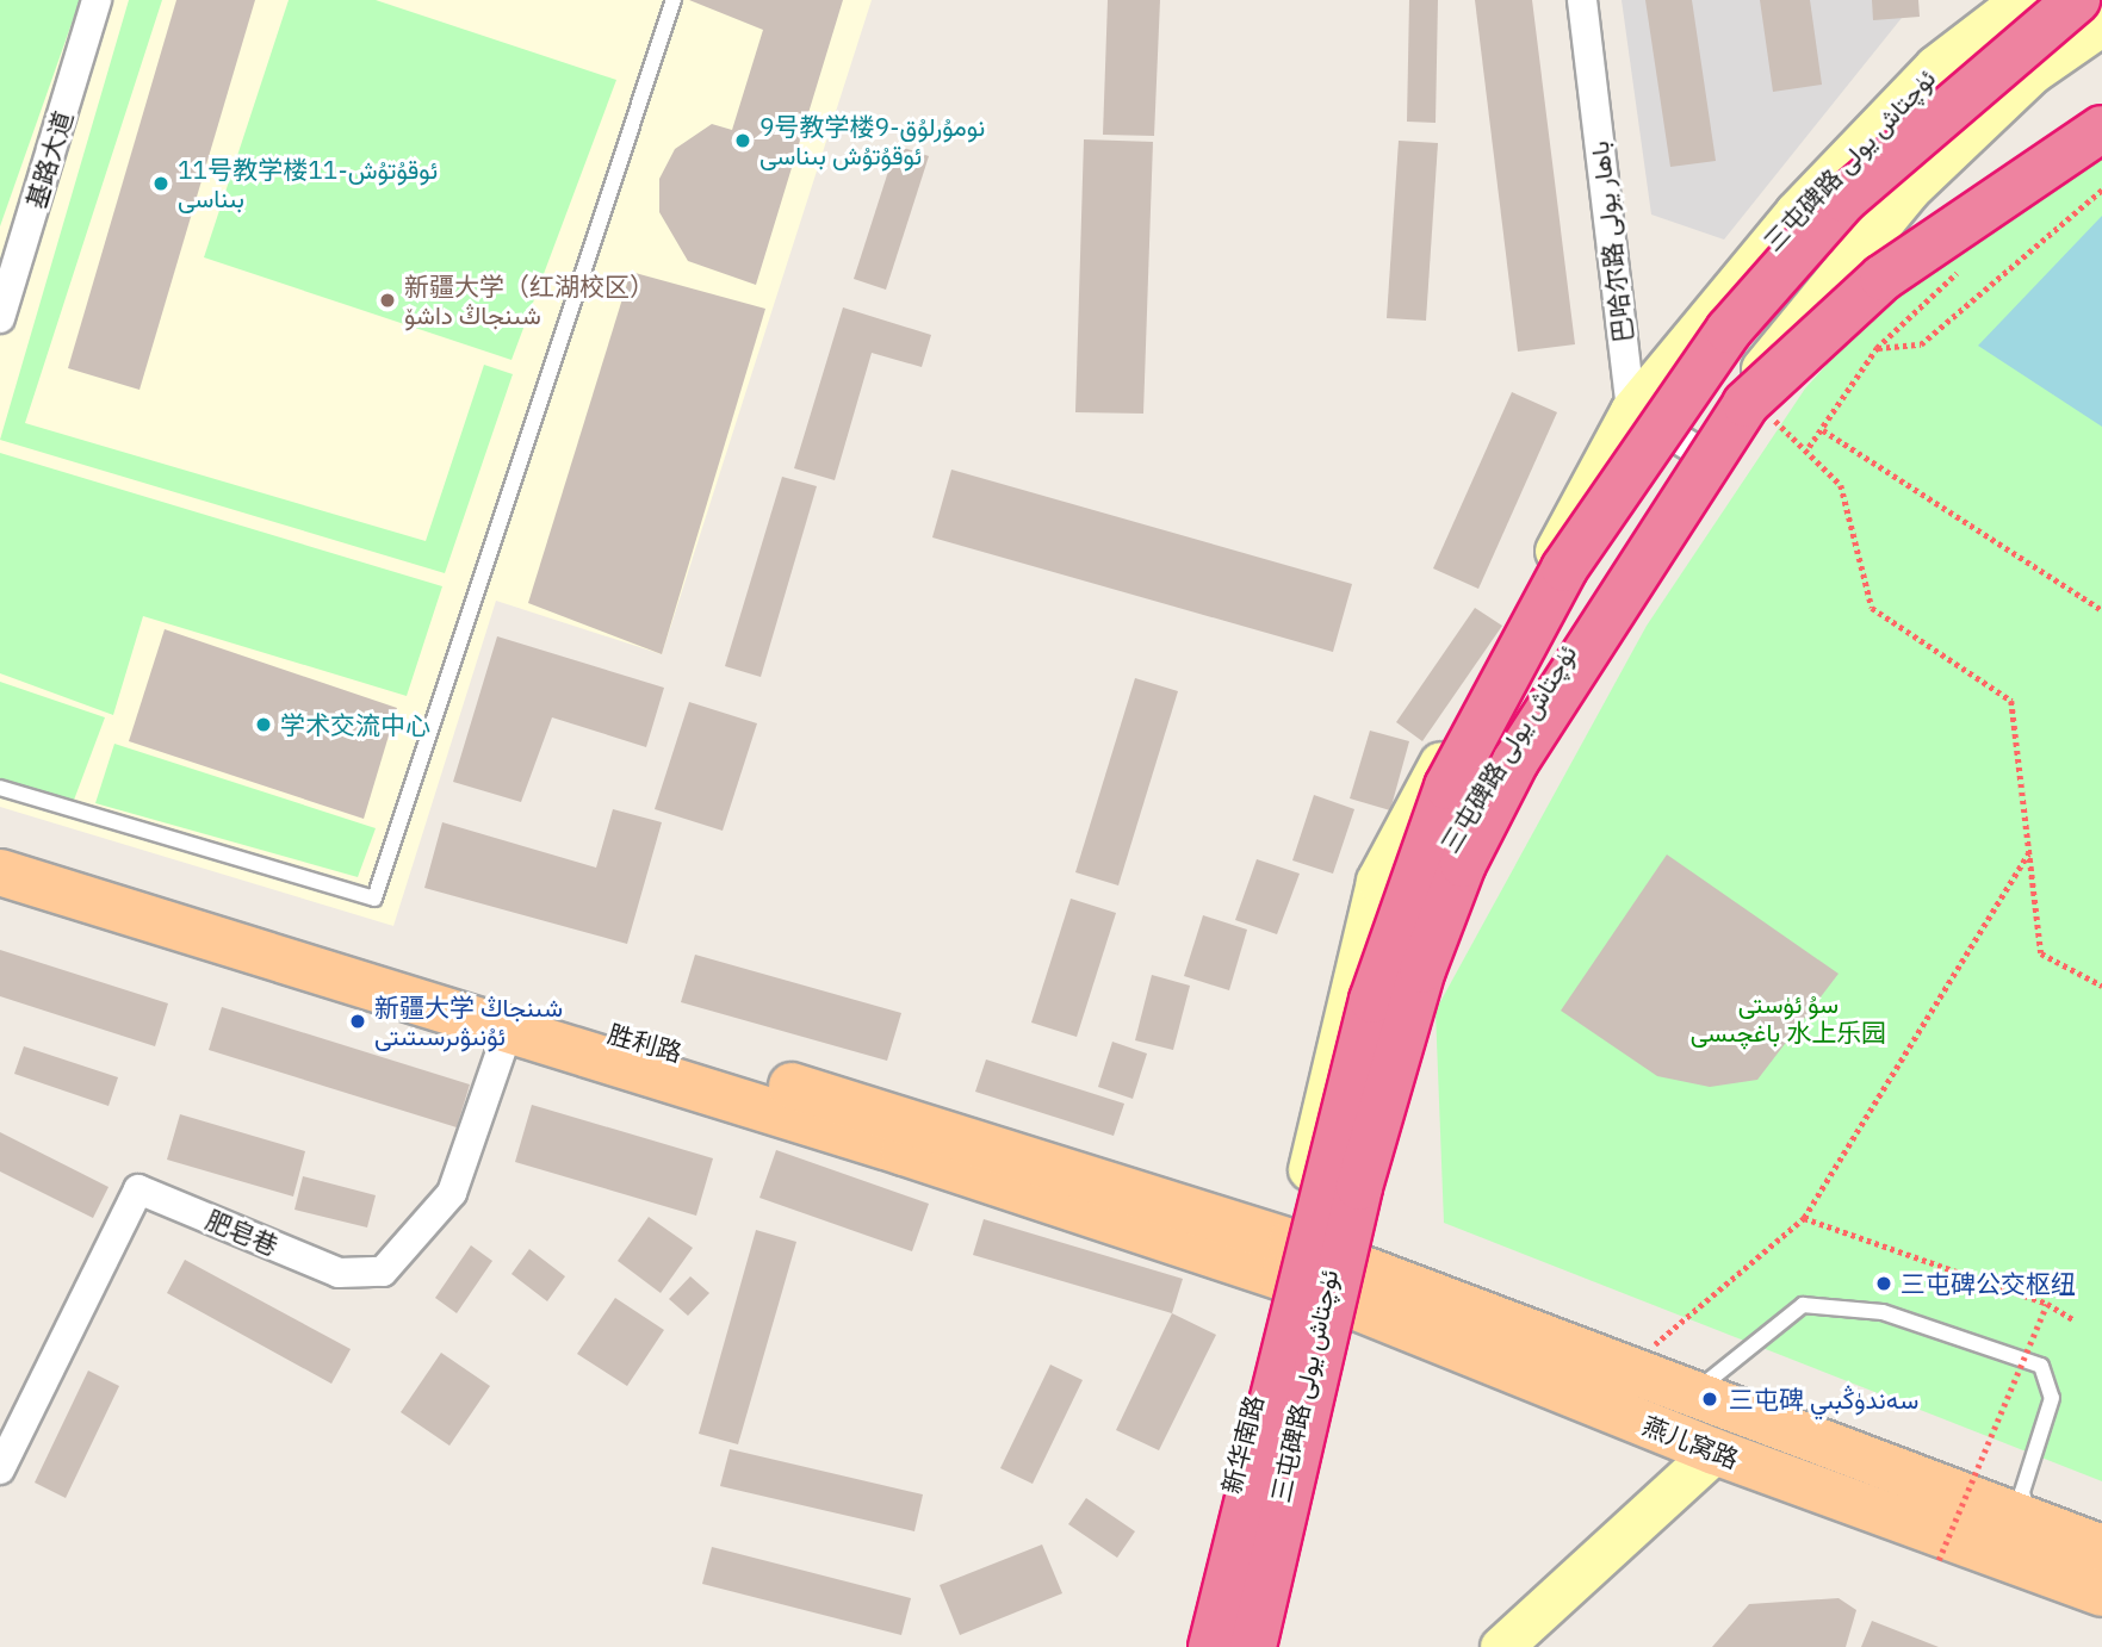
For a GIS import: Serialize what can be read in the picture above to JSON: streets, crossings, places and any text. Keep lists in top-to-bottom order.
{
  "streets": {
    "main road": [
      "三屯碑路 ئۈچتاش يولى",
      "胜利路",
      "燕儿窝路",
      "新华南路"
    ],
    "street": ["基路大道", "巴哈尔路 باھار يولى", "肥皂巷"]
  },
  "crossings": [
    ["三屯碑路 ئۈچتاش يولى", "巴哈尔路 باھار يولى"],
    ["三屯碑路 ئۈچتاش يولى", "胜利路"],
    ["三屯碑路 ئۈچتاش يولى", "燕儿窝路"],
    ["三屯碑路 ئۈچتاش يولى", "新华南路"],
    ["胜利路", "肥皂巷"],
    ["胜利路", "燕儿窝路"],
    ["胜利路", "新华南路"],
    ["燕儿窝路", "新华南路"]
  ],
  "parks": ["سۇ ئۈستى باغچىسى 水上乐园"],
  "places": [
    "9号教学楼9-نومۇرلۇق ئوقۇتۇش بىناسى",
    "11号教学楼11-ئوقۇتۇش بىناسى",
    "新疆大学（红湖校区） شىنجاڭ داشۆ",
    "学术交流中心",
    "新疆大学 شىنجاڭ ئۇنىۋىرسىتىتى",
    "三屯碑公交枢纽",
    "三屯碑 سەندۈڭبىي"
  ]
}
